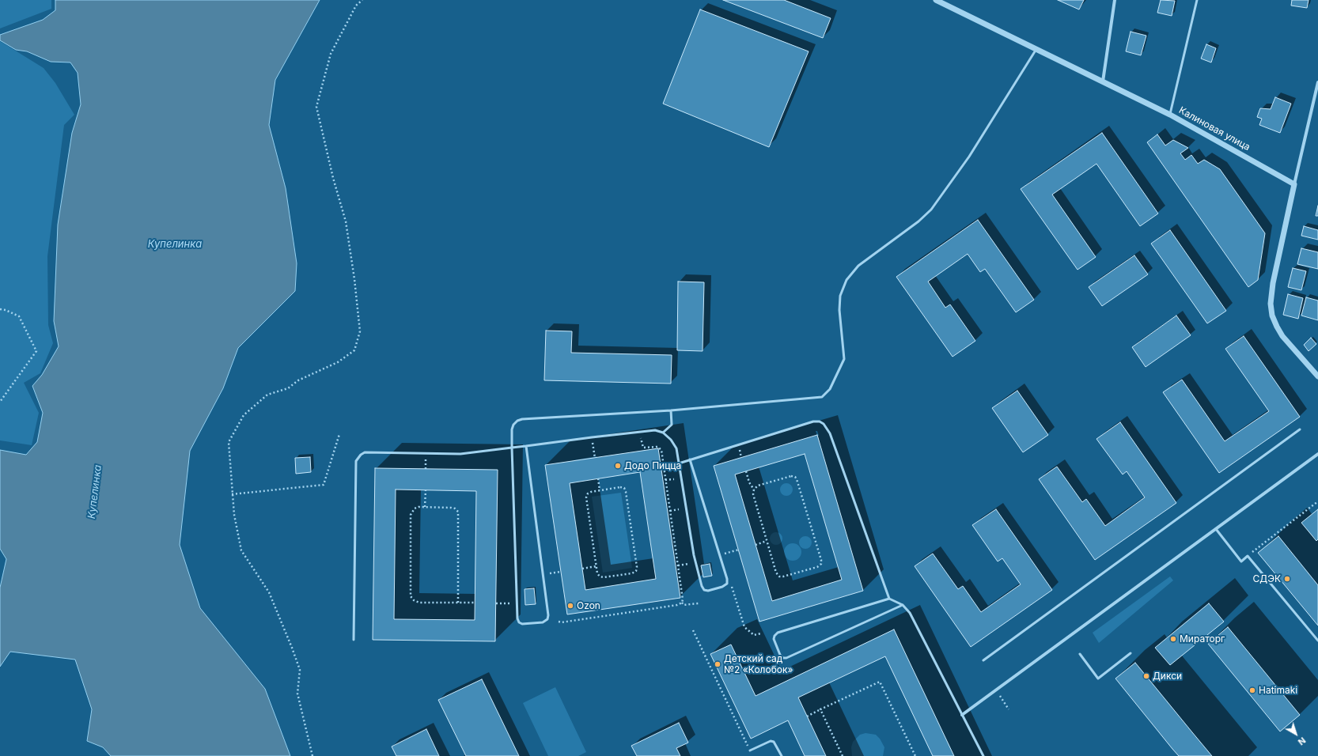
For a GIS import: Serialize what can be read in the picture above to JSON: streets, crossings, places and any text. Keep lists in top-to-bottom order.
{
  "streets": {
    "street": ["Калиновая улица"]
  },
  "water": ["Купелинка"],
  "places": [
    "Додо Пицца",
    "СДЭК",
    "Ozon",
    "Мираторг",
    "Детский сад №2 «Колобок»",
    "Дикси",
    "Hatimaki"
  ],
  "north": "bottom right"
}
